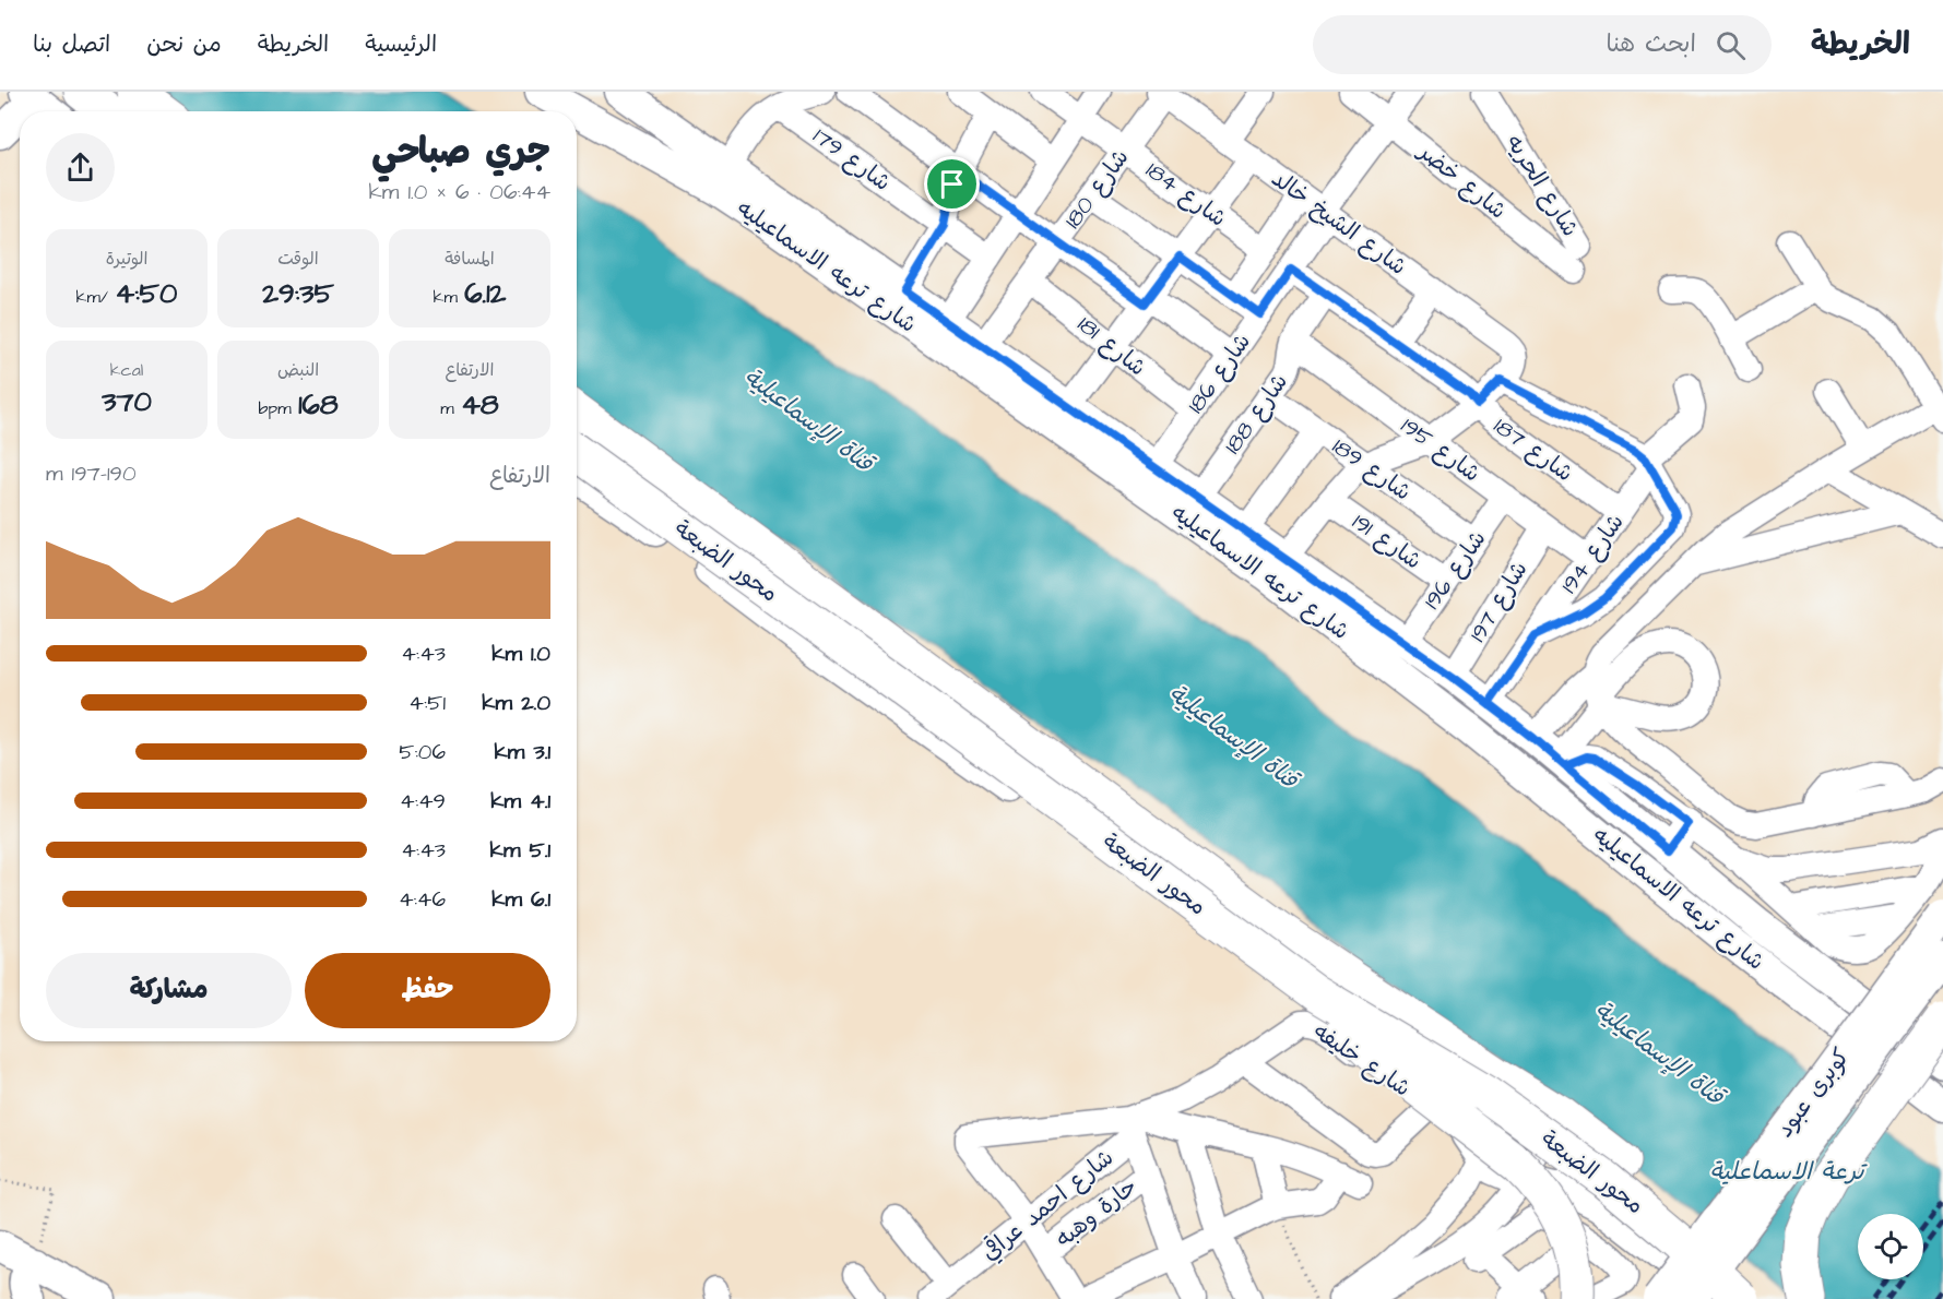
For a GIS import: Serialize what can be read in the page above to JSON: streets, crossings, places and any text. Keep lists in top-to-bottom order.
{
  "streets": {
    "highway": ["محور الضبعة"],
    "main road": ["شارع ترعه الاسماعيليه", "كوبرى عبود"],
    "street": [
      "شارع 179",
      "شارع خضر",
      "شارع الحريه",
      "شارع 180",
      "شارع 184",
      "شارع الشيخ خالد",
      "شارع 181",
      "شارع 186",
      "شارع 188",
      "شارع 195",
      "شارع 187",
      "شارع 189",
      "شارع 191",
      "شارع 194",
      "شارع 196",
      "شارع 197",
      "شارع خليفه",
      "شارع احمد عراقي",
      "حارة وهبه"
    ]
  },
  "crossings": [
    ["شارع خضر", "شارع الحريه"],
    ["شارع خضر", "شارع 186"],
    ["شارع 180", "شارع 184"],
    ["شارع 180", "شارع الشيخ خالد"],
    ["شارع 180", "شارع ترعه الاسماعيليه"],
    ["شارع 180", "شارع 181"],
    ["شارع الشيخ خالد", "شارع 186"],
    ["شارع ترعه الاسماعيليه", "شارع 186"],
    ["شارع ترعه الاسماعيليه", "شارع 188"],
    ["شارع ترعه الاسماعيليه", "شارع 194"],
    ["شارع ترعه الاسماعيليه", "شارع 196"],
    ["شارع ترعه الاسماعيليه", "شارع 197"],
    ["شارع 181", "شارع 186"],
    ["شارع 186", "شارع 187"],
    ["شارع 188", "شارع 195"],
    ["شارع 188", "شارع 187"],
    ["شارع 188", "شارع 189"],
    ["شارع 195", "شارع 194"],
    ["شارع 195", "شارع 196"],
    ["شارع 195", "شارع 197"],
    ["شارع 187", "شارع 194"],
    ["شارع 189", "شارع 196"],
    ["شارع 191", "شارع 196"],
    ["شارع خليفه", "شارع احمد عراقي"]
  ],
  "water": ["قناة الإسماعيلية", "ترعة الاسماعلية"],
  "page": {
    "header": "الخريطة",
    "search": "ابحث هنا",
    "nav": [
      "الرئيسية",
      "الخريطة",
      "من نحن",
      "اتصل بنا"
    ],
    "heading": ["جري صباحي", "06:44 · 6 × 1.0 km"],
    "stats": [
      ["المسافة", "6.12 km"],
      ["الوقت", "29:35"],
      ["الوتيرة", "4:50 /km"],
      ["الارتفاع", "48 m"],
      ["النبض", "168 bpm"],
      ["kcal", "370"]
    ],
    "chart": ["الارتفاع", "190–197 m"],
    "list": [
      {
        "name": "1.0 km",
        "note": "4:43"
      },
      {
        "name": "2.0 km",
        "note": "4:51"
      },
      {
        "name": "3.1 km",
        "note": "5:06"
      },
      {
        "name": "4.1 km",
        "note": "4:49"
      },
      {
        "name": "5.1 km",
        "note": "4:43"
      },
      {
        "name": "6.1 km",
        "note": "4:46"
      }
    ],
    "buttons": ["حفظ", "مشاركة"]
  }
}
